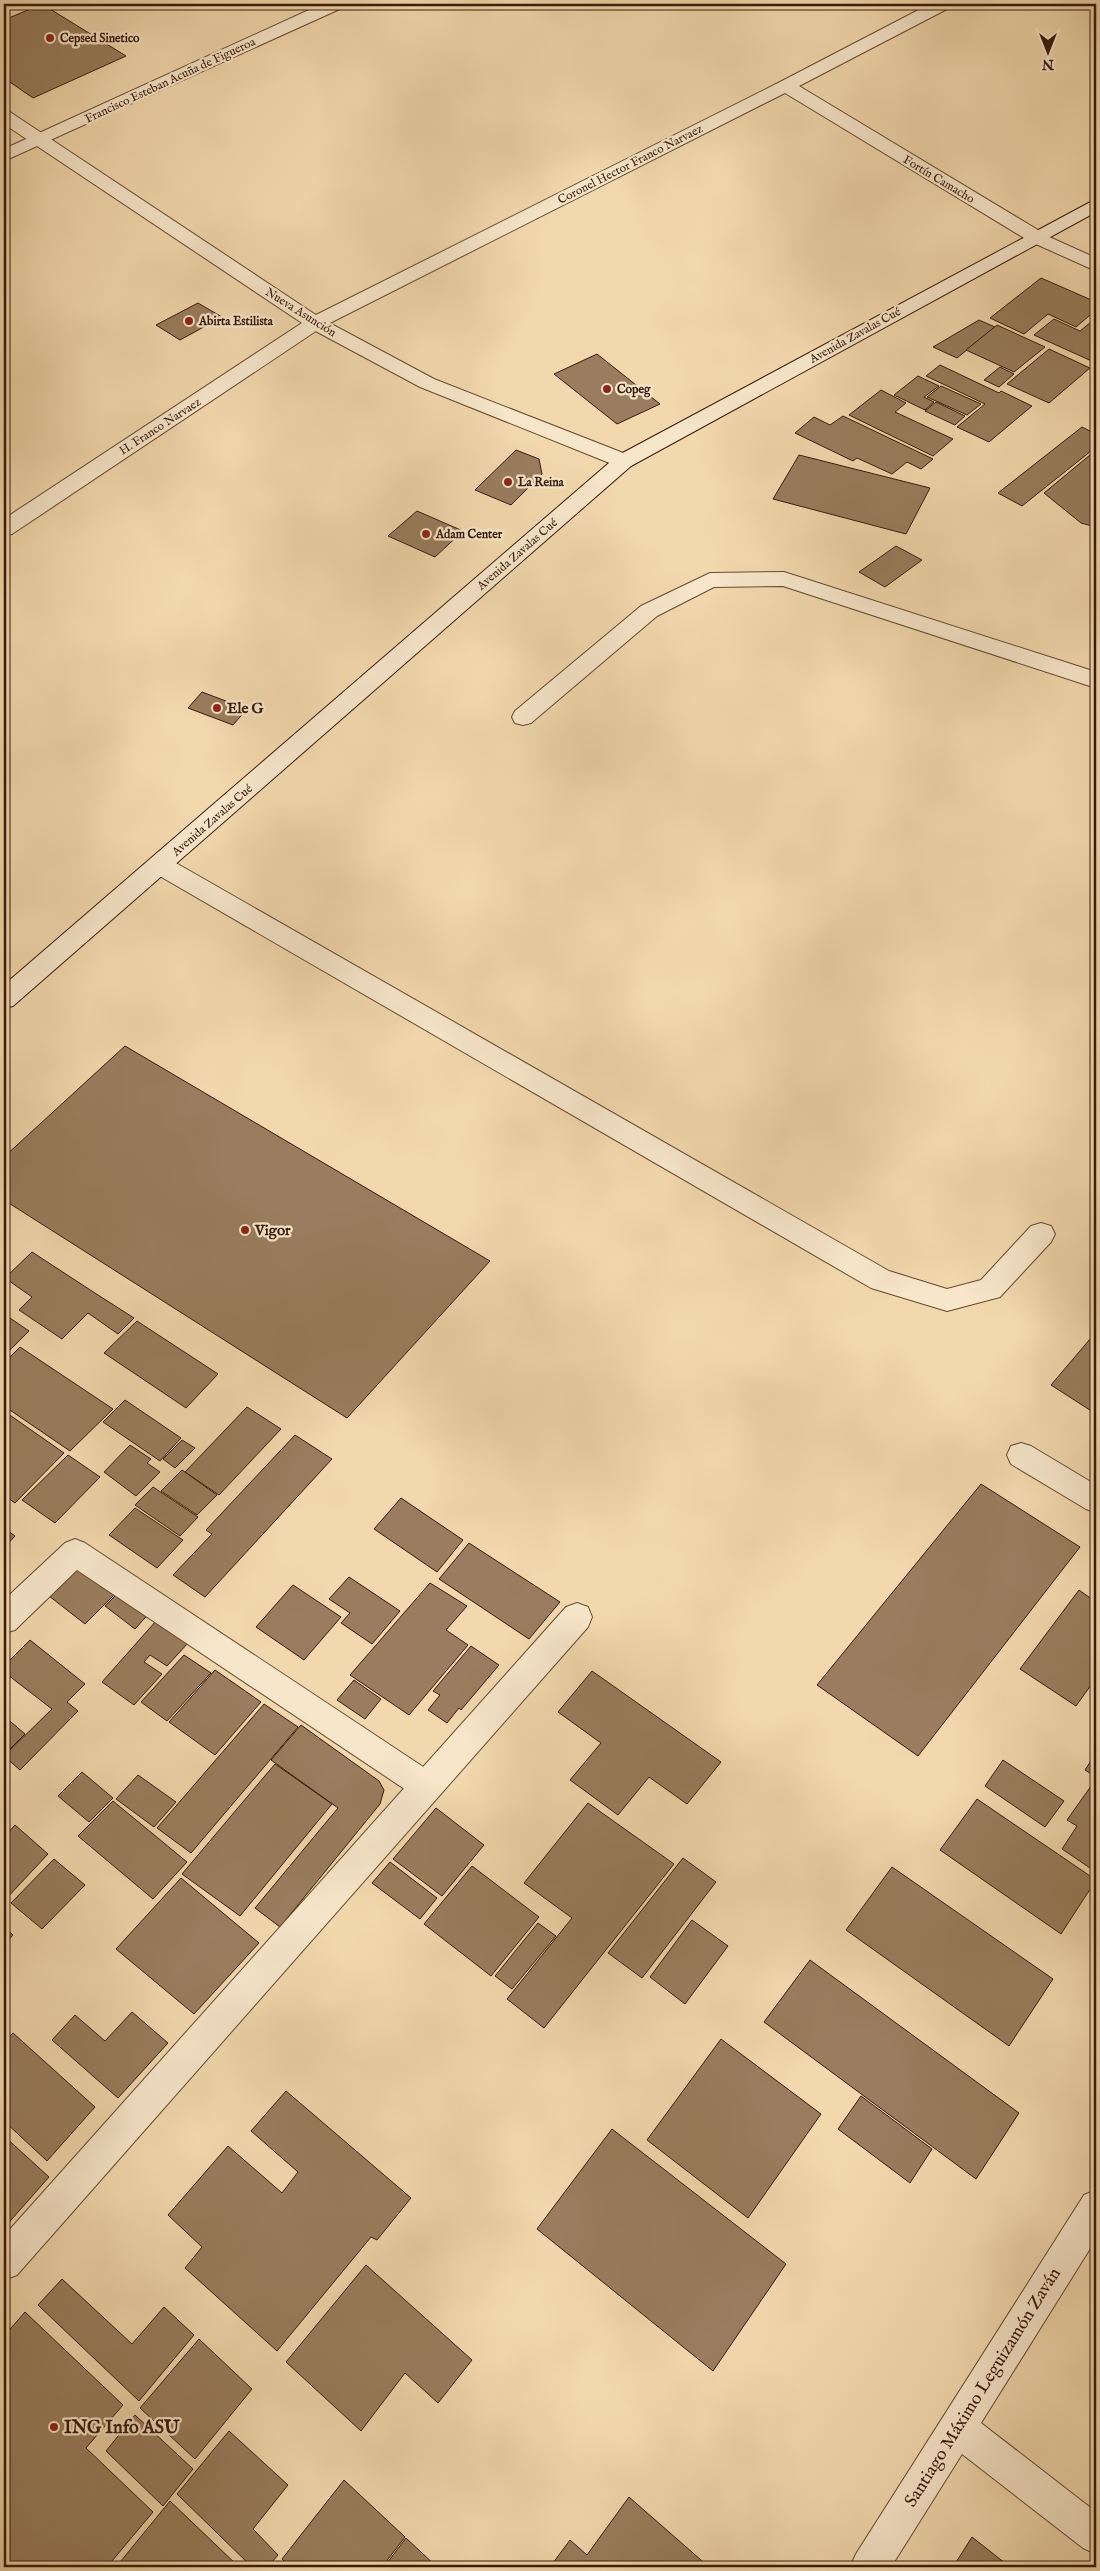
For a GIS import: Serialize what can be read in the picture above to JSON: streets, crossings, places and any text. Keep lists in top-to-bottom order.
{
  "streets": {
    "street": [
      "Francisco Esteban Acuña de Figueroa",
      "Coronel Hector Franco Narvaez",
      "Fortín Camacho",
      "Nueva Asunción",
      "Avenida Zavalas Cué",
      "H. Franco Narvaez",
      "Santiago Máximo Leguizamón Zaván"
    ]
  },
  "crossings": [
    ["Francisco Esteban Acuña de Figueroa", "Nueva Asunción"],
    ["Coronel Hector Franco Narvaez", "Fortín Camacho"],
    ["Coronel Hector Franco Narvaez", "Nueva Asunción"],
    ["Coronel Hector Franco Narvaez", "H. Franco Narvaez"],
    ["Fortín Camacho", "Avenida Zavalas Cué"],
    ["Nueva Asunción", "Avenida Zavalas Cué"],
    ["Nueva Asunción", "H. Franco Narvaez"]
  ],
  "places": [
    "Cepsed Sinetico",
    "Abirta Estilista",
    "Copeg",
    "La Reina",
    "Adam Center",
    "Ele G",
    "Vigor",
    "ING Info ASU"
  ],
  "north": "bottom"
}
